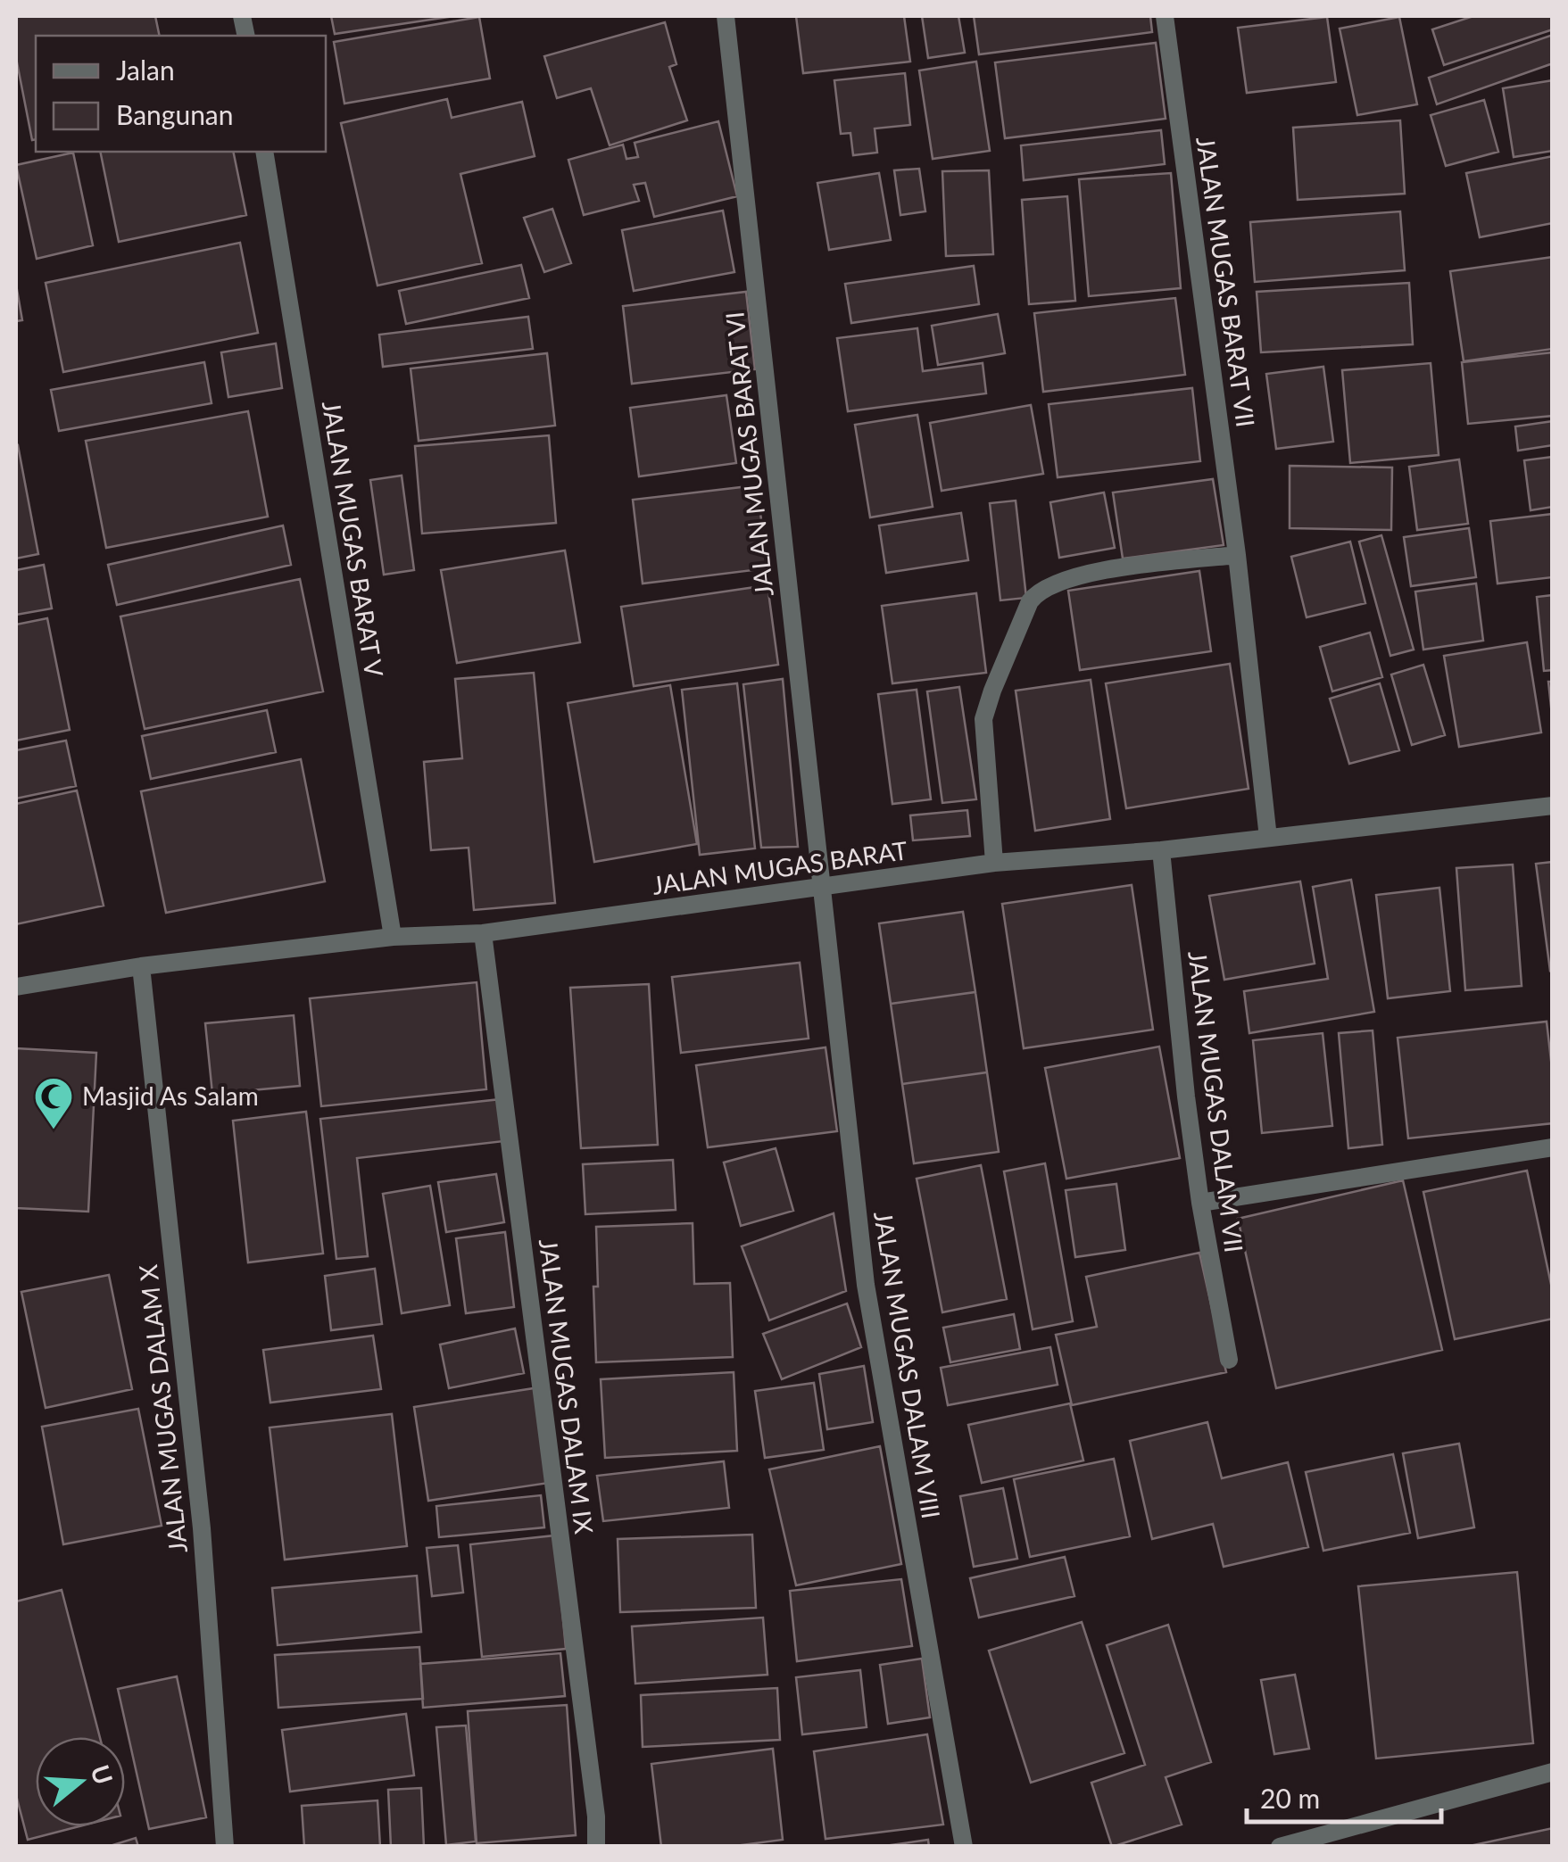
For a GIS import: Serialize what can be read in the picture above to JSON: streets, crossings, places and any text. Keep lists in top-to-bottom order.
{
  "streets": {
    "street": [
      "JALAN MUGAS BARAT VII",
      "JALAN MUGAS BARAT VI",
      "JALAN MUGAS BARAT V",
      "JALAN MUGAS BARAT",
      "JALAN MUGAS DALAM VII",
      "JALAN MUGAS DALAM VIII",
      "JALAN MUGAS DALAM IX",
      "JALAN MUGAS DALAM X"
    ]
  },
  "crossings": [
    ["JALAN MUGAS BARAT VII", "JALAN MUGAS BARAT"],
    ["JALAN MUGAS BARAT VI", "JALAN MUGAS BARAT"],
    ["JALAN MUGAS BARAT VI", "JALAN MUGAS DALAM VIII"],
    ["JALAN MUGAS BARAT V", "JALAN MUGAS BARAT"],
    ["JALAN MUGAS BARAT", "JALAN MUGAS DALAM VII"],
    ["JALAN MUGAS BARAT", "JALAN MUGAS DALAM VIII"],
    ["JALAN MUGAS BARAT", "JALAN MUGAS DALAM IX"],
    ["JALAN MUGAS BARAT", "JALAN MUGAS DALAM X"]
  ],
  "places": {
    "mosque": ["Masjid As Salam"]
  },
  "legend": ["Jalan", "Bangunan"],
  "scale_bar": "20 m",
  "north": "right"
}
